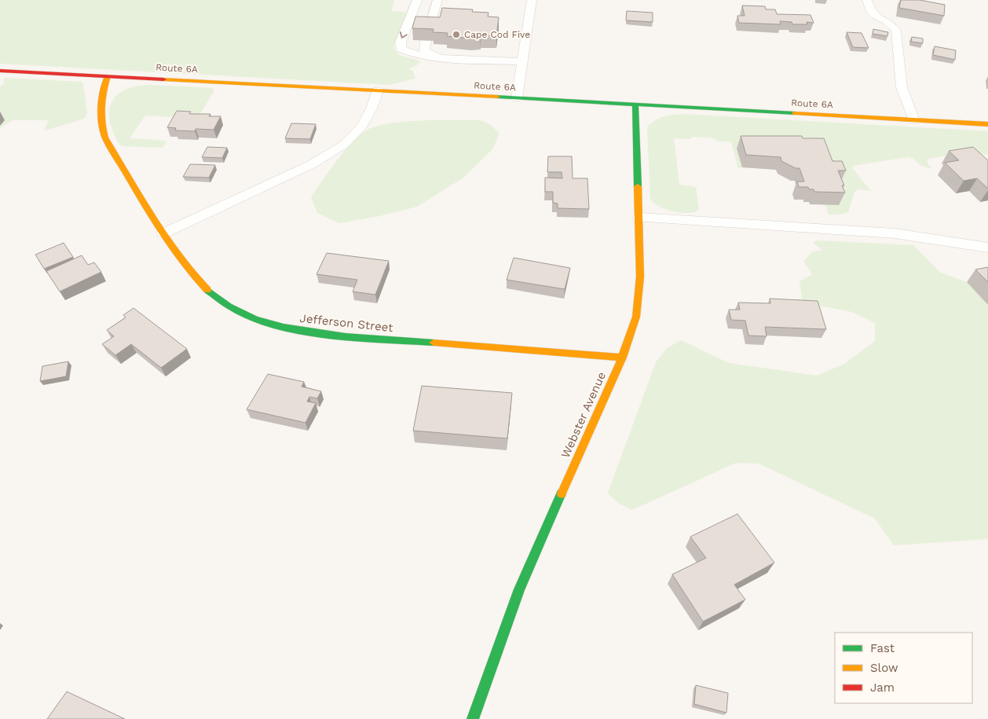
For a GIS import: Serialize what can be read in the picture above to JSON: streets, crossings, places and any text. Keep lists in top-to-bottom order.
{
  "streets": {
    "street": ["Route 6A", "Jefferson Street", "Webster Avenue"]
  },
  "crossings": [
    ["Route 6A", "Jefferson Street"],
    ["Route 6A", "Webster Avenue"],
    ["Jefferson Street", "Webster Avenue"]
  ],
  "places": ["Cape Cod Five"],
  "legend": ["Fast", "Slow", "Jam"]
}
